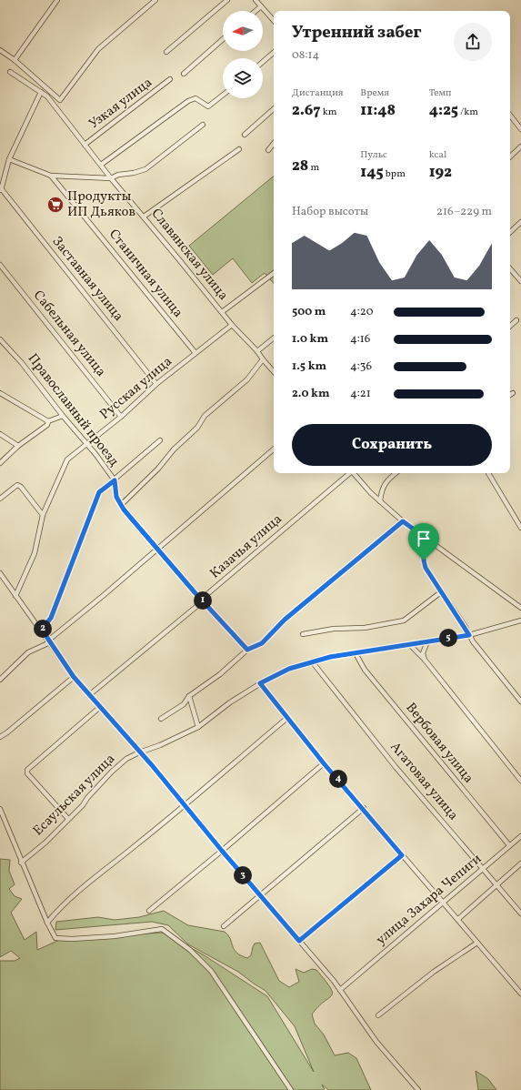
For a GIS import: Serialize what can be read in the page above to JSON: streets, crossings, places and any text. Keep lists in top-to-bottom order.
{
  "streets": {
    "street": [
      "Узкая улица",
      "Славянская улица",
      "Станичная улица",
      "Заставная улица",
      "Сабельная улица",
      "Русская улица",
      "Православный проезд",
      "Казачья улица",
      "Вербовая улица",
      "Агатовая улица",
      "Есаульская улица",
      "улица Захара Чепиги"
    ]
  },
  "crossings": [
    ["Узкая улица", "Славянская улица"],
    ["Славянская улица", "Русская улица"],
    ["Станичная улица", "Русская улица"],
    ["Заставная улица", "Русская улица"],
    ["Сабельная улица", "Русская улица"],
    ["Русская улица", "Православный проезд"],
    ["Православный проезд", "Казачья улица"],
    ["Вербовая улица", "Есаульская улица"],
    ["Вербовая улица", "улица Захара Чепиги"],
    ["Агатовая улица", "Есаульская улица"],
    ["Агатовая улица", "улица Захара Чепиги"]
  ],
  "places": {
    "supermarket": ["Продукты ИП Дьяков"]
  },
  "north": "left",
  "page": {
    "heading": ["Утренний забег", "08:14"],
    "stats": [
      ["Дистанция", "2.67 km"],
      ["Время", "11:48"],
      ["Темп", "4:25 /km"],
      ["28 m"],
      ["Пульс", "145 bpm"],
      ["kcal", "192"]
    ],
    "chart": ["Набор высоты", "216–229 m"],
    "list": [
      {
        "name": "500 m",
        "note": "4:20"
      },
      {
        "name": "1.0 km",
        "note": "4:16"
      },
      {
        "name": "1.5 km",
        "note": "4:36"
      },
      {
        "name": "2.0 km",
        "note": "4:21"
      }
    ],
    "buttons": "Сохранить",
    "pins": [
      "1",
      "2",
      "5",
      "4",
      "3"
    ]
  }
}
